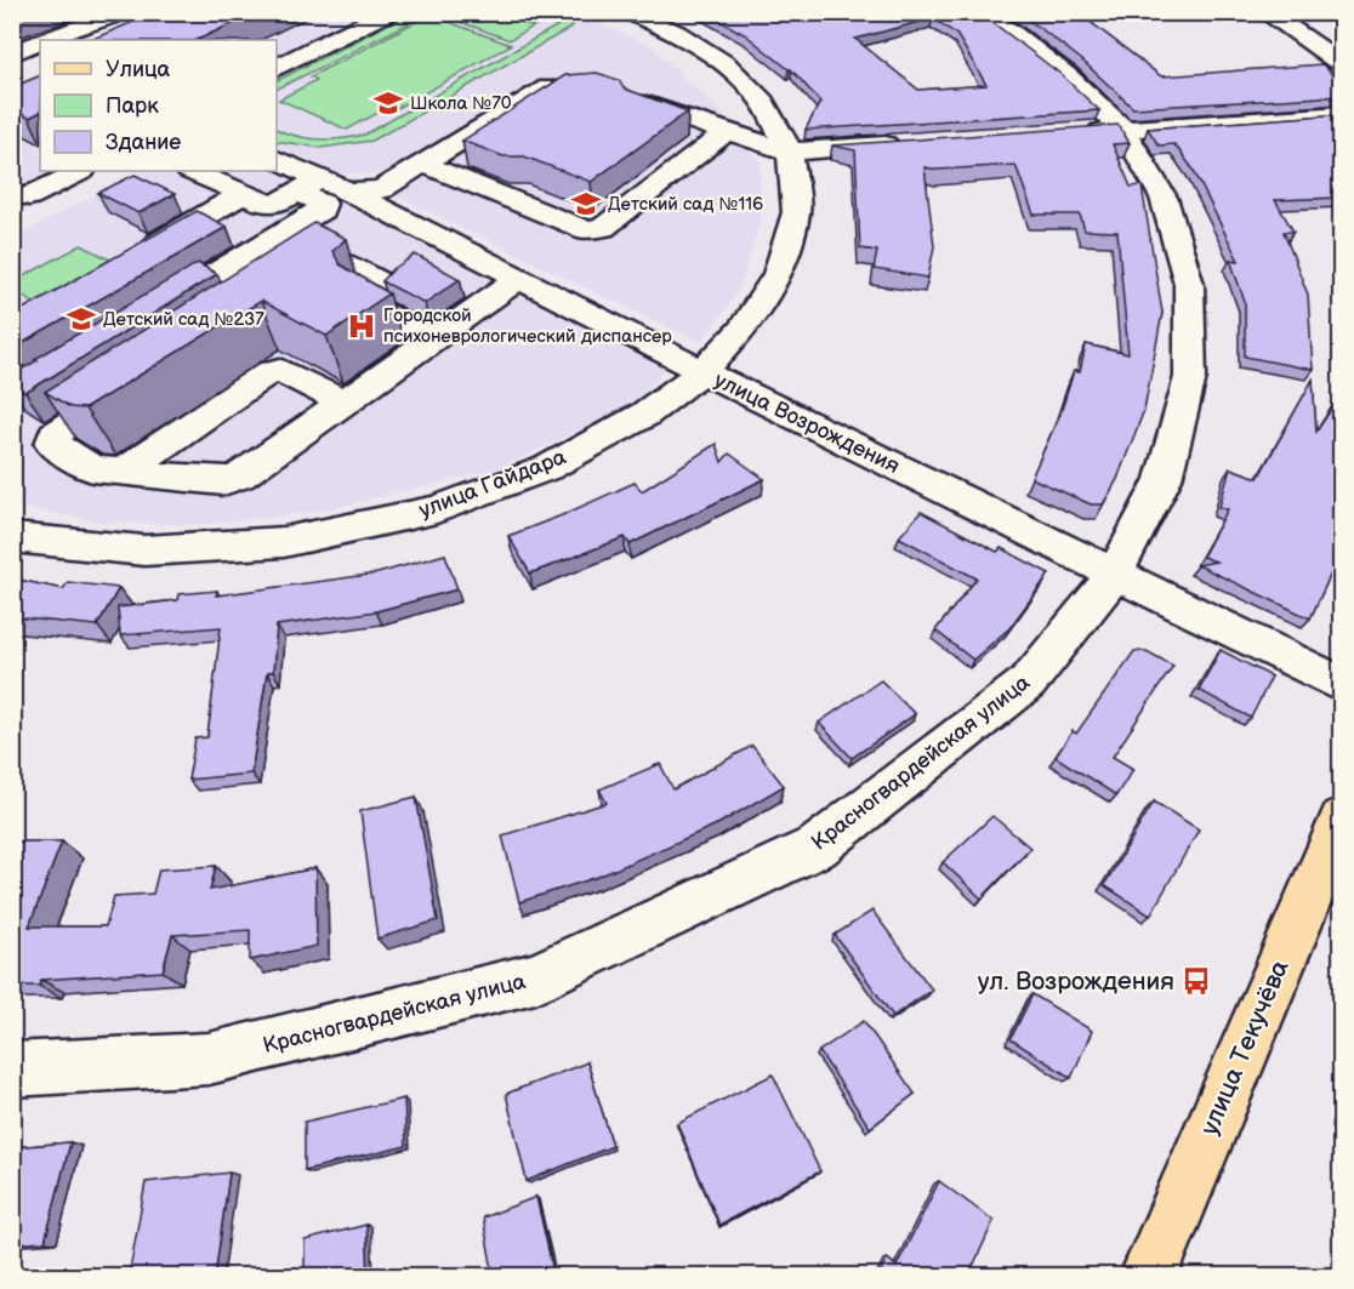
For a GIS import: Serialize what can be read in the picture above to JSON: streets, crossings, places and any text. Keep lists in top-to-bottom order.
{
  "streets": {
    "main road": ["улица Текучёва"],
    "street": ["улица Возрождения", "улица Гайдара", "Красногвардейская улица"]
  },
  "crossings": [
    ["улица Возрождения", "улица Гайдара"],
    ["улица Возрождения", "Красногвардейская улица"]
  ],
  "places": {
    "school or university": ["Школа №70", "Детский сад №116", "Детский сад №237"],
    "hospital": ["Городской психоневрологический диспансер"],
    "bus stop": ["ул. Возрождения"]
  },
  "legend": ["Улица", "Парк", "Здание"]
}
